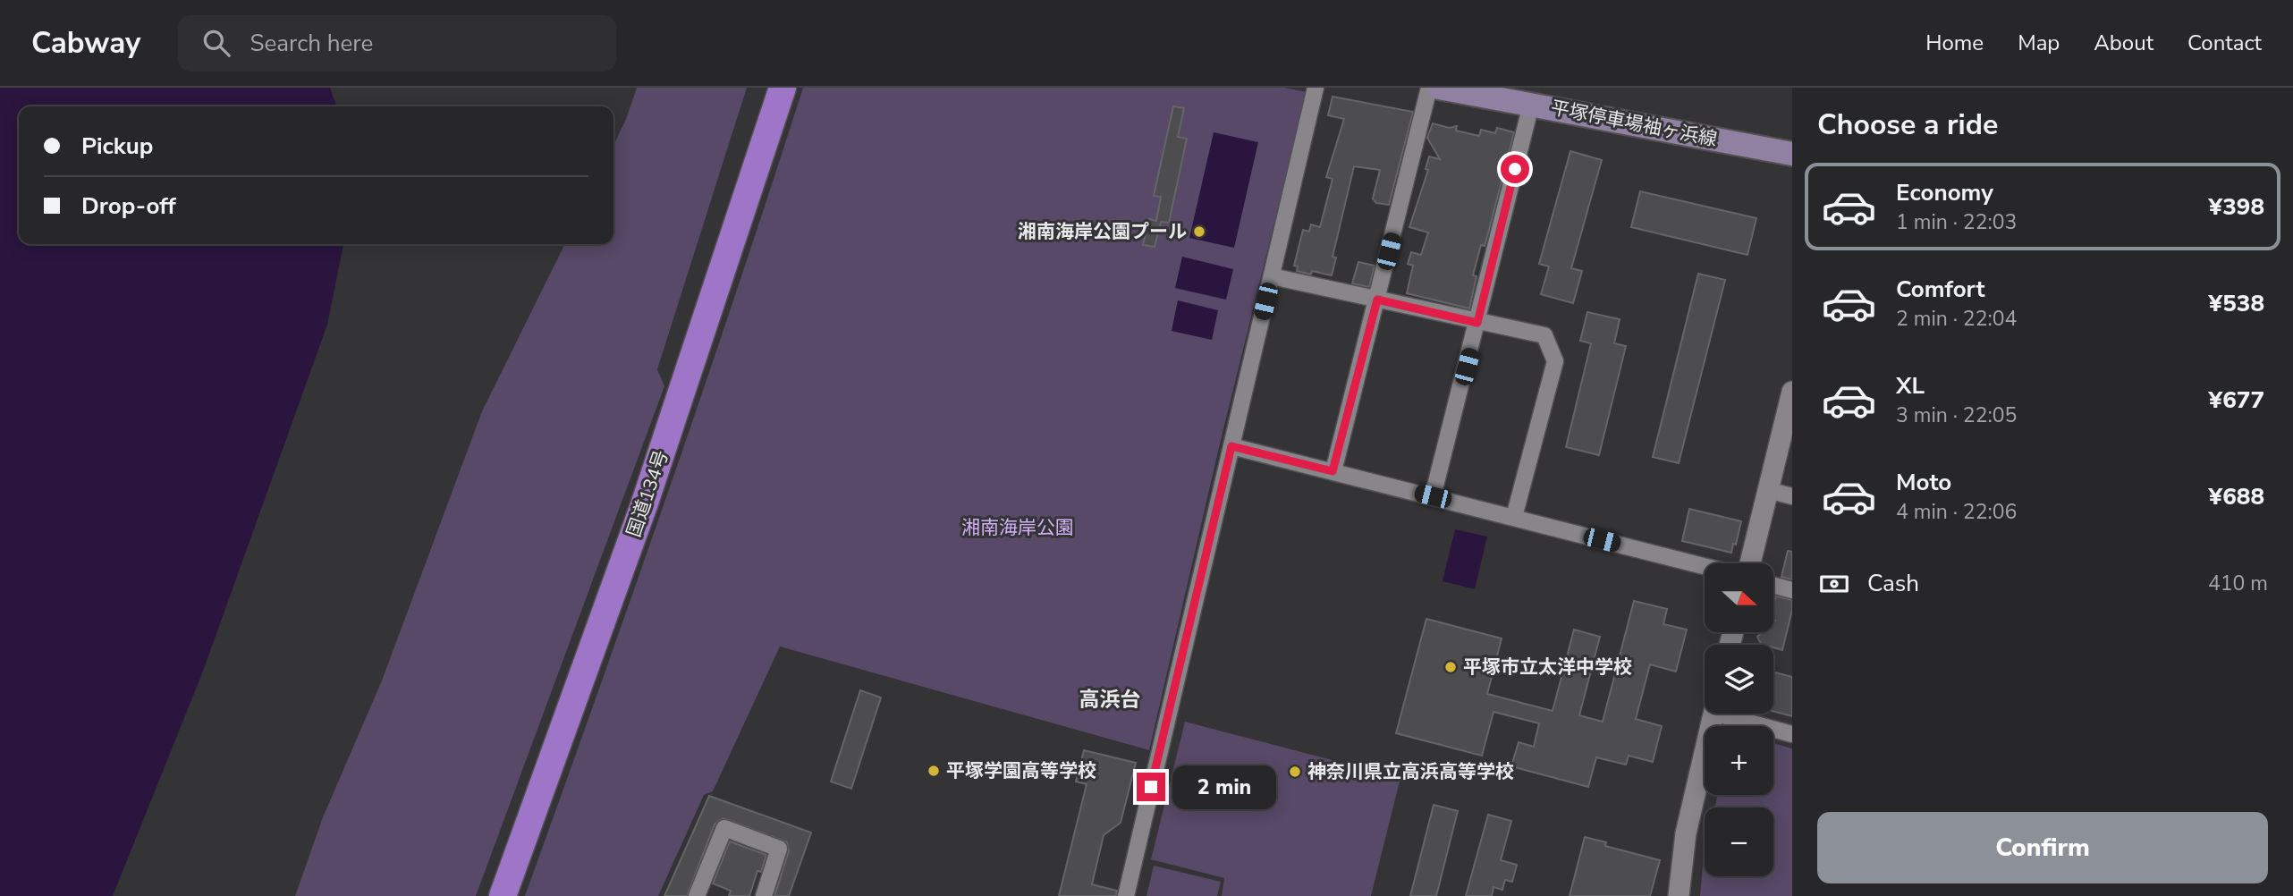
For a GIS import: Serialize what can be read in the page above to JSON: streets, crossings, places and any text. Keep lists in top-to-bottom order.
{
  "streets": {
    "highway": ["国道134号"],
    "main road": ["平塚停車場袖ヶ浜線"]
  },
  "districts": ["高浜台"],
  "parks": ["湘南海岸公園"],
  "places": [
    "湘南海岸公園プール",
    "平塚市立太洋中学校",
    "平塚学園高等学校",
    "神奈川県立高浜高等学校"
  ],
  "north": "right",
  "page": {
    "header": "Cabway",
    "search": "Search here",
    "nav": [
      "Home",
      "Map",
      "About",
      "Contact"
    ],
    "heading": "Choose a ride",
    "banner": ["Pickup", "Drop-off"],
    "list": [
      {
        "name": "Economy",
        "note": "1 min · 22:03",
        "value": "¥398"
      },
      {
        "name": "Comfort",
        "note": "2 min · 22:04",
        "value": "¥538"
      },
      {
        "name": "XL",
        "note": "3 min · 22:05",
        "value": "¥677"
      },
      {
        "name": "Moto",
        "note": "4 min · 22:06",
        "value": "¥688"
      }
    ],
    "pay": ["Cash", "410 m"],
    "map_buttons": ["+", "−"],
    "bubble": "2 min",
    "buttons": "Confirm"
  }
}
